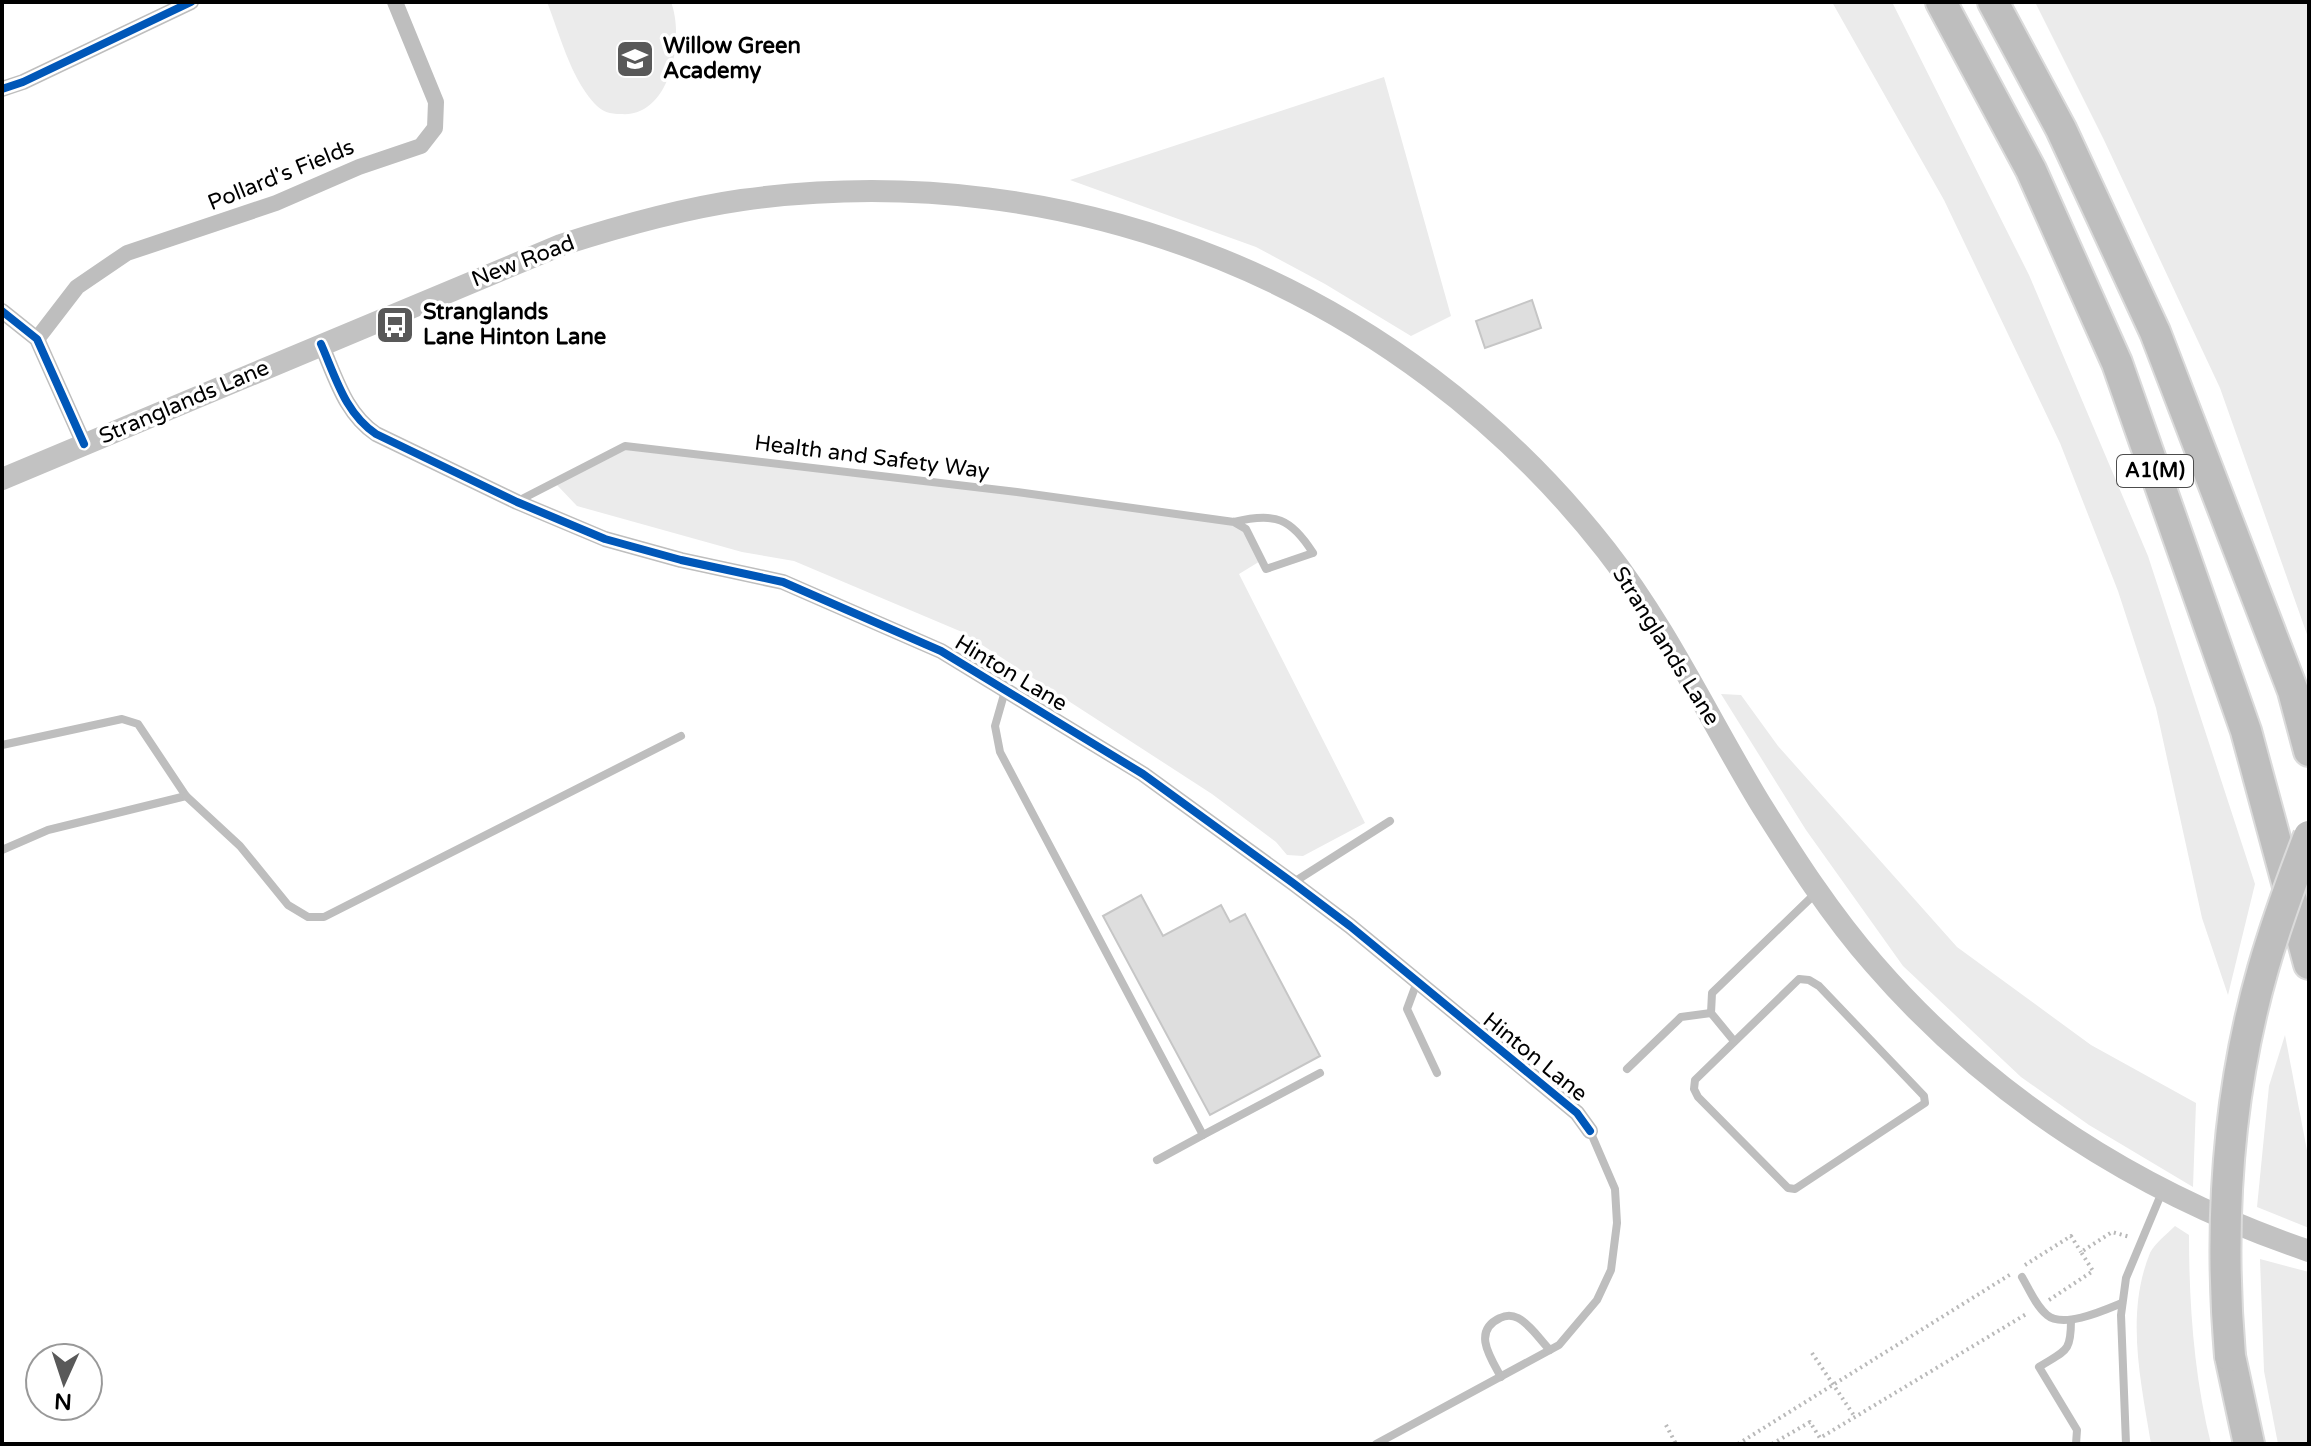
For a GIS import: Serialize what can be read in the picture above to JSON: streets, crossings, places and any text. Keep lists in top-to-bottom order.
{
  "streets": {
    "highway": ["A1(M)"],
    "main road": ["New Road", "Stranglands Lane"],
    "street": ["Pollard's Fields", "Hinton Lane"],
    "lane": ["Health and Safety Way"]
  },
  "crossings": [
    ["New Road", "Stranglands Lane"],
    ["New Road", "Hinton Lane"],
    ["Stranglands Lane", "Hinton Lane"],
    ["Health and Safety Way", "Hinton Lane"]
  ],
  "places": {
    "school or university": ["Willow Green Academy"],
    "bus stop": ["Stranglands Lane Hinton Lane"]
  },
  "north": "bottom"
}
